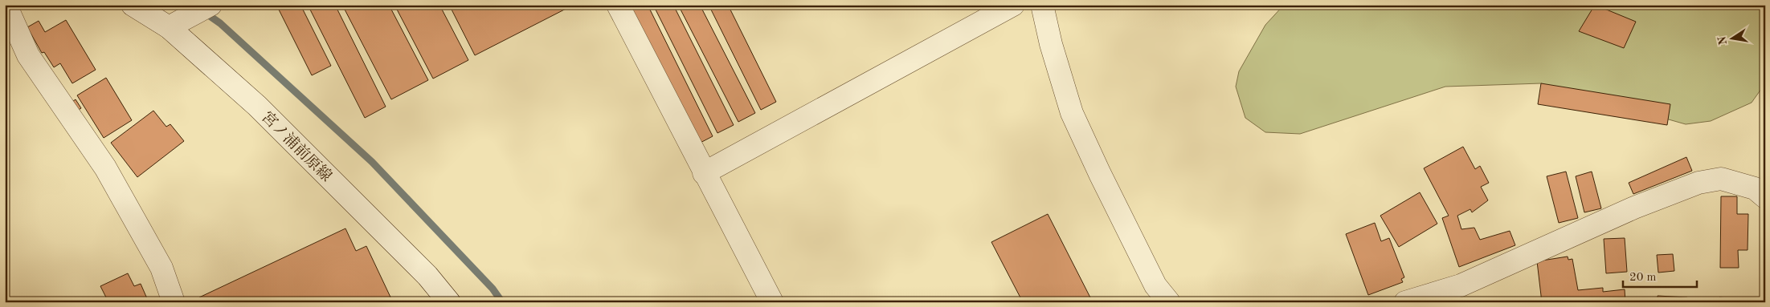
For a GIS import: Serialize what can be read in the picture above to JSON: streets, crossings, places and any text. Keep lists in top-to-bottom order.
{
  "streets": {
    "street": ["宮ノ浦前原線"]
  },
  "scale_bar": "20 m",
  "north": "left"
}
